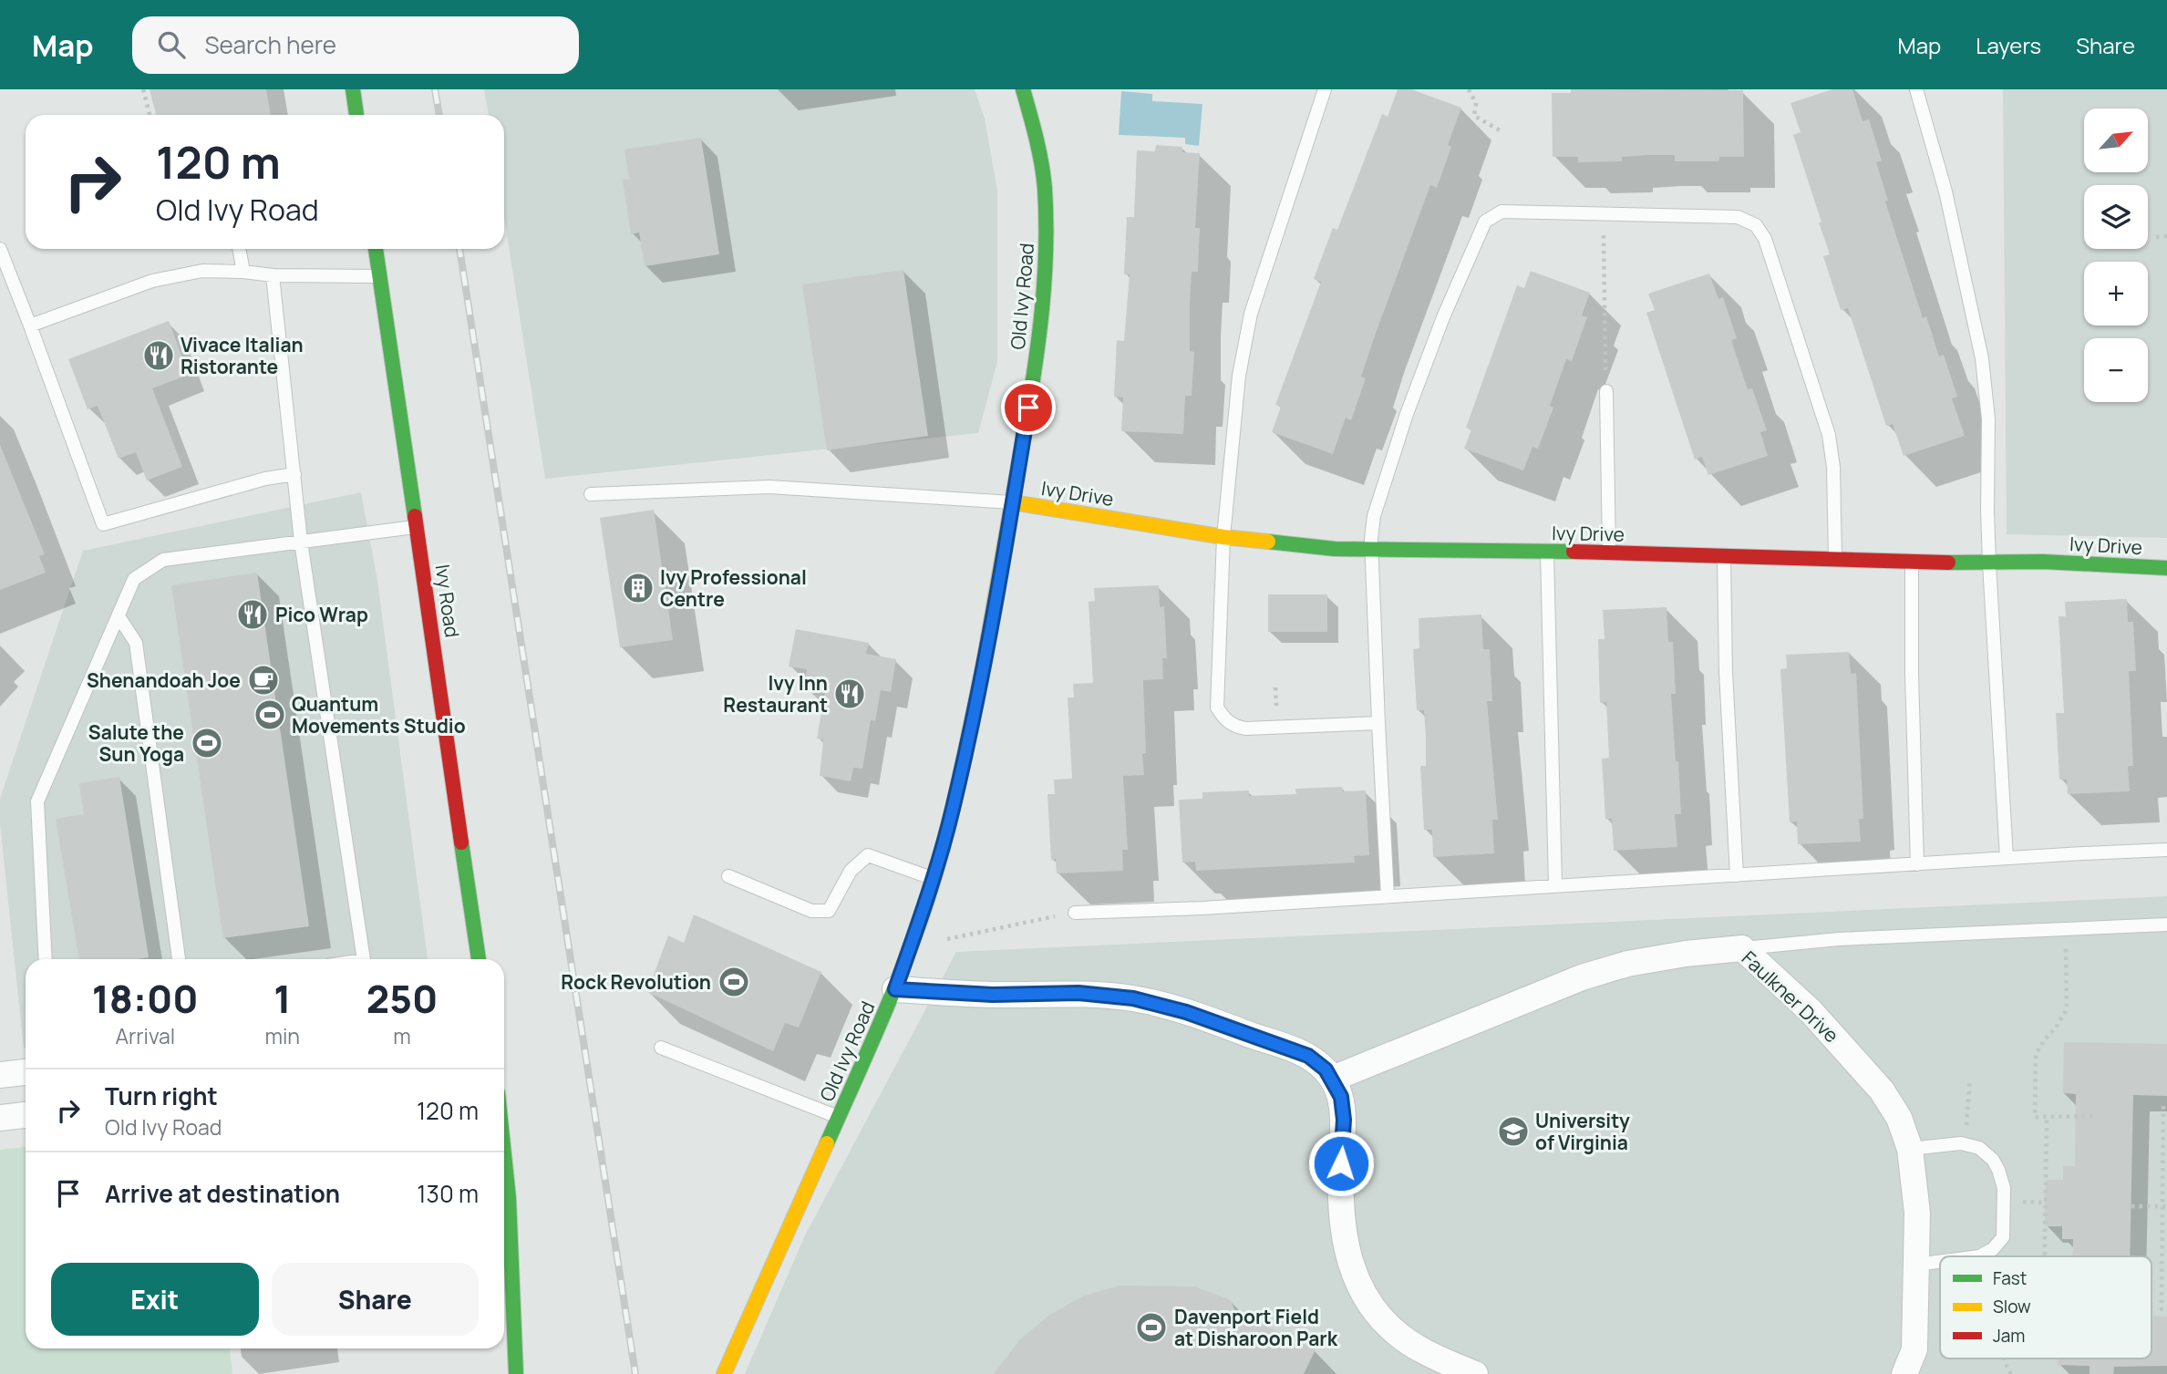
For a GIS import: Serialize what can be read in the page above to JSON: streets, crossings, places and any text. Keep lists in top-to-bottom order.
{
  "streets": {
    "street": [
      "Old Ivy Road",
      "Ivy Drive",
      "Ivy Road",
      "Faulkner Drive"
    ]
  },
  "crossings": [
    ["Old Ivy Road", "Ivy Drive"]
  ],
  "places": {
    "restaurant": ["Vivace Italian Ristorante", "Pico Wrap", "Ivy Inn Restaurant"],
    "building": ["Ivy Professional Centre"],
    "cafe": ["Shenandoah Joe"],
    "sports": [
      "Quantum Movements Studio",
      "Salute the Sun Yoga",
      "Rock Revolution",
      "Davenport Field at Disharoon Park"
    ],
    "school or university": ["University of Virginia"]
  },
  "legend": ["Fast", "Slow", "Jam"],
  "north": "top right",
  "page": {
    "header": "Map",
    "search": "Search here",
    "nav": ["Map", "Layers", "Share"],
    "map_buttons": ["+", "−"],
    "turn": ["120 m", "Old Ivy Road"],
    "eta": [
      "18:00",
      "Arrival",
      "1",
      "min",
      "250",
      "m"
    ],
    "list": [
      {
        "name": "Turn right",
        "note": "Old Ivy Road",
        "value": "120 m"
      },
      {
        "name": "Arrive at destination",
        "value": "130 m"
      }
    ],
    "buttons": ["Exit", "Share"]
  }
}
